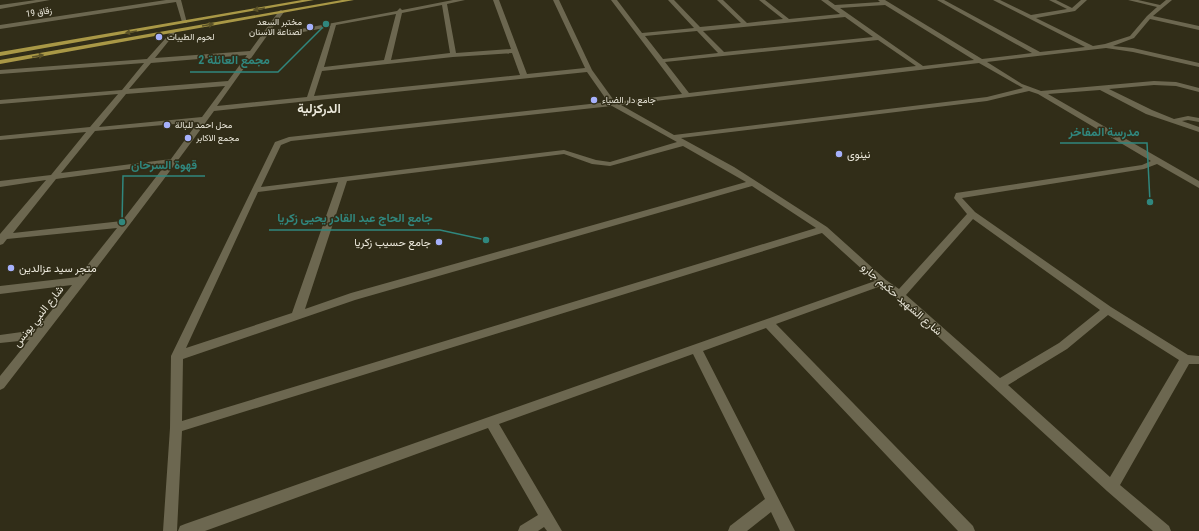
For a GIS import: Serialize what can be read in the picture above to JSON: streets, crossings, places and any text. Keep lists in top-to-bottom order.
{
  "streets": {
    "street": ["زقاق 19", "شارع الشهيد حكيم جارو", "شارع النبي يونس"]
  },
  "districts": ["الدركزلية"],
  "places": [
    "مجمع العائلة 2",
    "مختبر السعد لصناعة الاسنان",
    "لحوم الطيبات",
    "جامع دار الضياء",
    "محل احمد للبالة",
    "مجمع الاكابر",
    "نينوى",
    "مدرسة المفاخر",
    "قهوة السرحان",
    "جامع الحاج عبد القادر يحيى زكريا",
    "جامع حسيب زكريا",
    "متجر سيد عزالدين"
  ]
}
